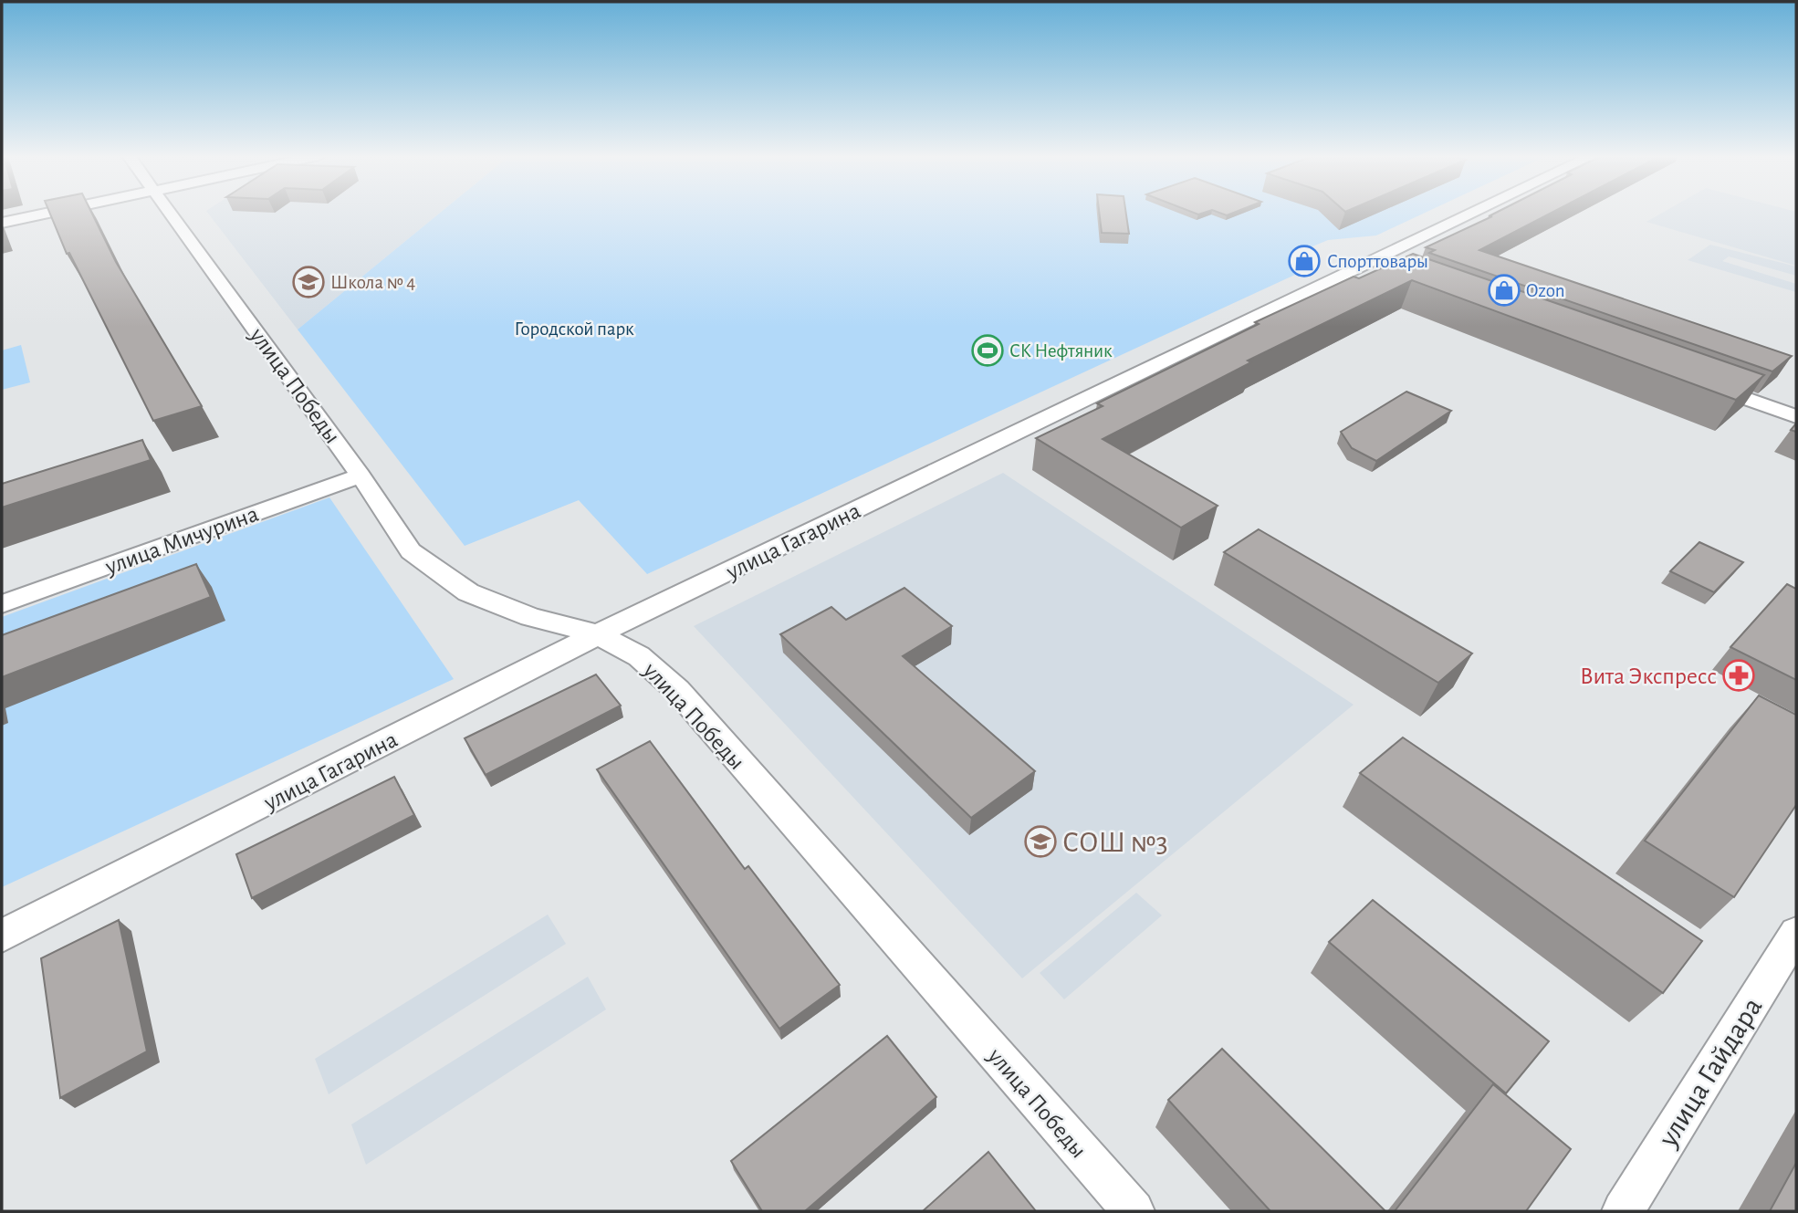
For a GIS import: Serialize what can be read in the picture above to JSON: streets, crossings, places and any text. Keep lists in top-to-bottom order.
{
  "streets": {
    "street": [
      "улица Победы",
      "улица Мичурина",
      "улица Гагарина",
      "улица Гайдара"
    ]
  },
  "crossings": [
    ["улица Победы", "улица Мичурина"],
    ["улица Победы", "улица Гагарина"]
  ],
  "parks": ["Городской парк"],
  "places": {
    "shop": ["Спорттовары", "Ozon"],
    "school or university": ["Школа № 4", "СОШ №3"],
    "sports": ["СК Нефтяник"],
    "pharmacy": ["Вита Экспресс"]
  }
}
